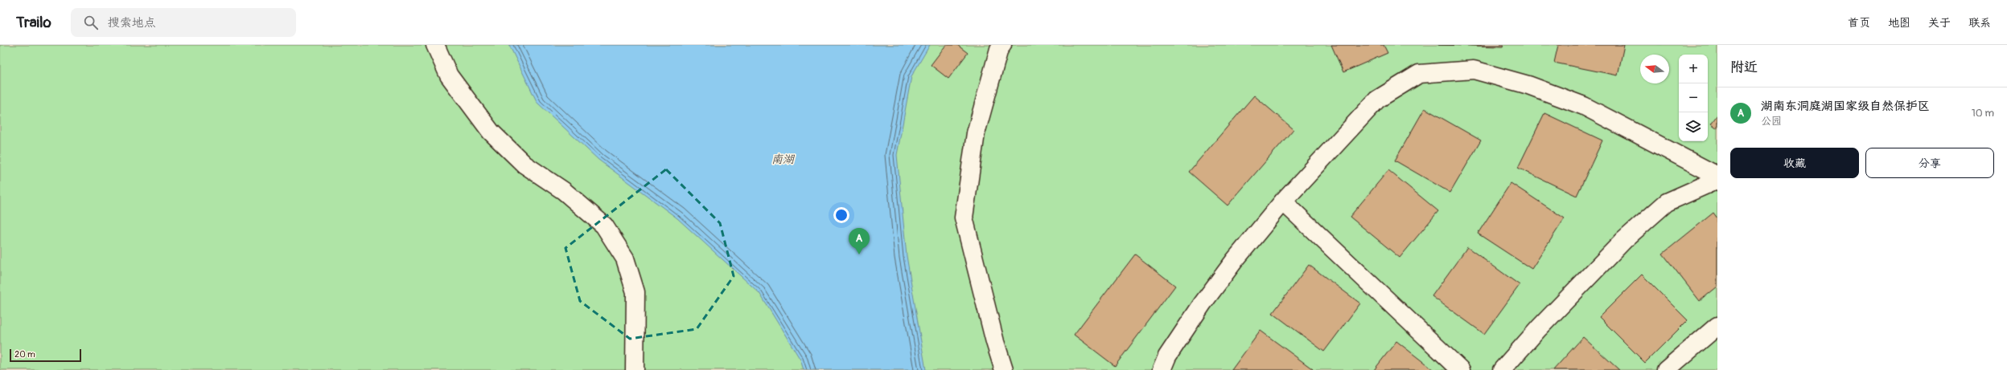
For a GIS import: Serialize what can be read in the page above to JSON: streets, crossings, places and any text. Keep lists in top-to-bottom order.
{
  "water": ["南湖"],
  "scale_bar": "20 m",
  "north": "left",
  "page": {
    "header": "Trailo",
    "search": "搜索地点",
    "nav": [
      "首页",
      "地图",
      "关于",
      "联系"
    ],
    "heading": "附近",
    "map_buttons": ["+", "−"],
    "list": [
      {
        "mark": "A",
        "name": "湖南东洞庭湖国家级自然保护区",
        "note": "公园",
        "value": "10 m"
      }
    ],
    "buttons": ["收藏", "分享"],
    "pins": "A",
    "scale": "20 m"
  }
}
